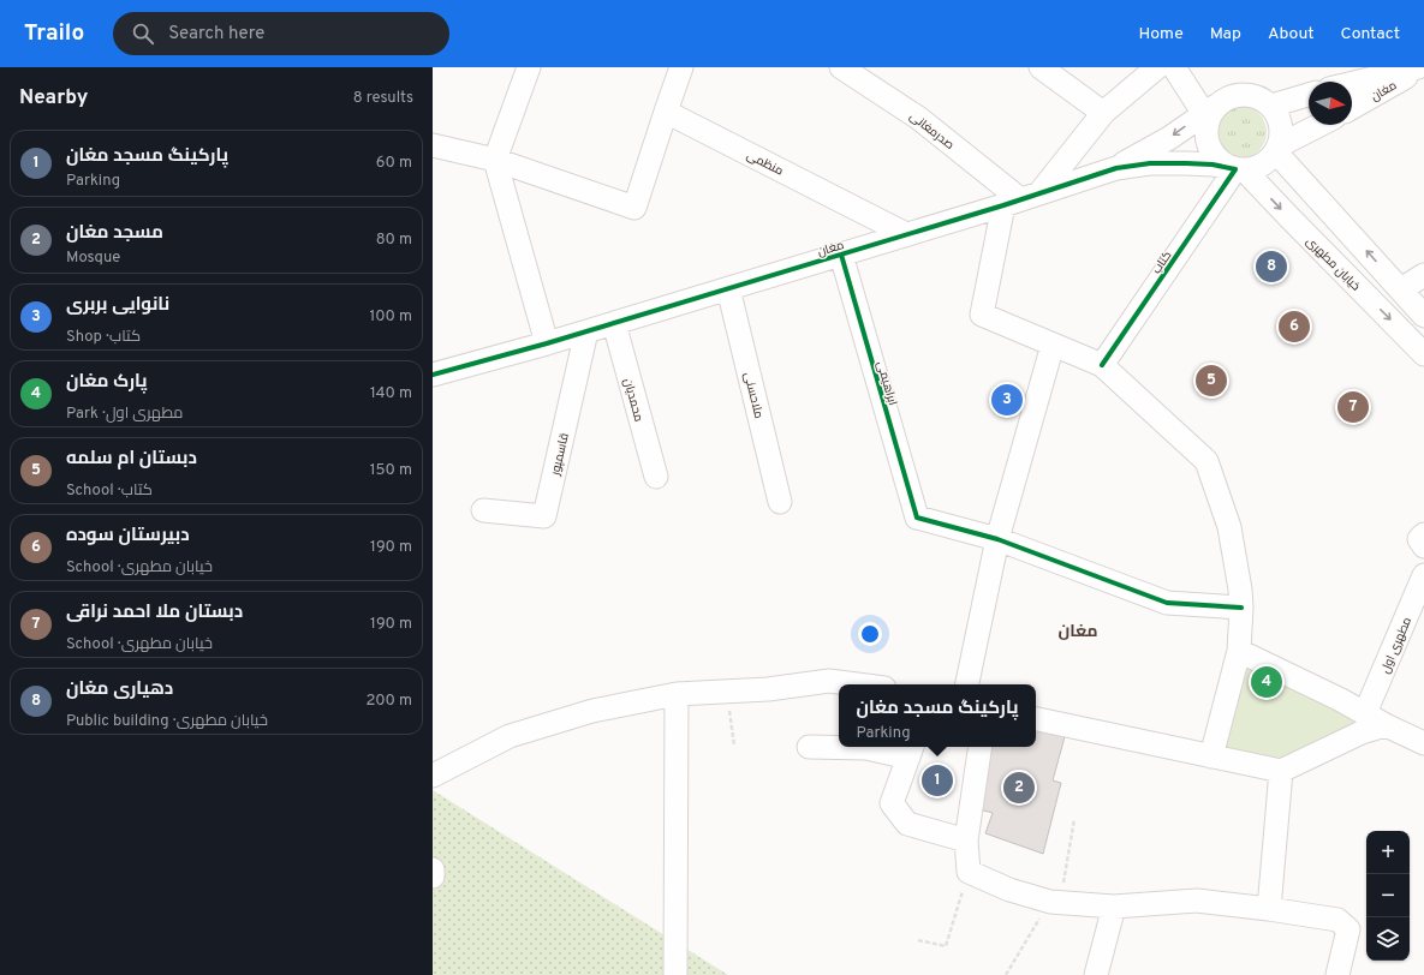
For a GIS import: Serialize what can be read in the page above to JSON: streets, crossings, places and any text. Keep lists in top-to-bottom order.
{
  "streets": {
    "street": [
      "مغان",
      "صدرمغانی",
      "منظمی",
      "کتاب",
      "خیابان مطهری",
      "ابراهیمی",
      "ملاحسنی",
      "محمدیان",
      "قاسمپور",
      "مطهری اول"
    ]
  },
  "crossings": [
    ["مغان", "صدرمغانی"],
    ["مغان", "منظمی"],
    ["مغان", "کتاب"],
    ["مغان", "خیابان مطهری"],
    ["مغان", "ابراهیمی"],
    ["مغان", "ملاحسنی"],
    ["مغان", "محمدیان"],
    ["مغان", "قاسمپور"],
    ["کتاب", "خیابان مطهری"]
  ],
  "districts": ["مغان"],
  "north": "right",
  "page": {
    "header": "Trailo",
    "search": "Search here",
    "nav": [
      "Home",
      "Map",
      "About",
      "Contact"
    ],
    "heading": ["Nearby", "8 results"],
    "list": [
      {
        "mark": "1",
        "name": "پارکینگ مسجد مغان",
        "note": "Parking",
        "value": "60 m"
      },
      {
        "mark": "2",
        "name": "مسجد مغان",
        "note": "Mosque",
        "value": "80 m"
      },
      {
        "mark": "3",
        "name": "نانوایی بربری",
        "note": "Shop · کتاب",
        "value": "100 m"
      },
      {
        "mark": "4",
        "name": "پارک مغان",
        "note": "Park · مطهری اول",
        "value": "140 m"
      },
      {
        "mark": "5",
        "name": "دبستان ام سلمه",
        "note": "School · کتاب",
        "value": "150 m"
      },
      {
        "mark": "6",
        "name": "دبیرستان سوده",
        "note": "School · خیابان مطهری",
        "value": "190 m"
      },
      {
        "mark": "7",
        "name": "دبستان ملا احمد نراقی",
        "note": "School · خیابان مطهری",
        "value": "190 m"
      },
      {
        "mark": "8",
        "name": "دهیاری مغان",
        "note": "Public building · خیابان مطهری",
        "value": "200 m"
      }
    ],
    "pins": [
      "8",
      "6",
      "5",
      "3",
      "7",
      "4",
      "1",
      "2"
    ],
    "popup": ["پارکینگ مسجد مغان", "Parking"],
    "map_buttons": ["+", "−"]
  }
}
